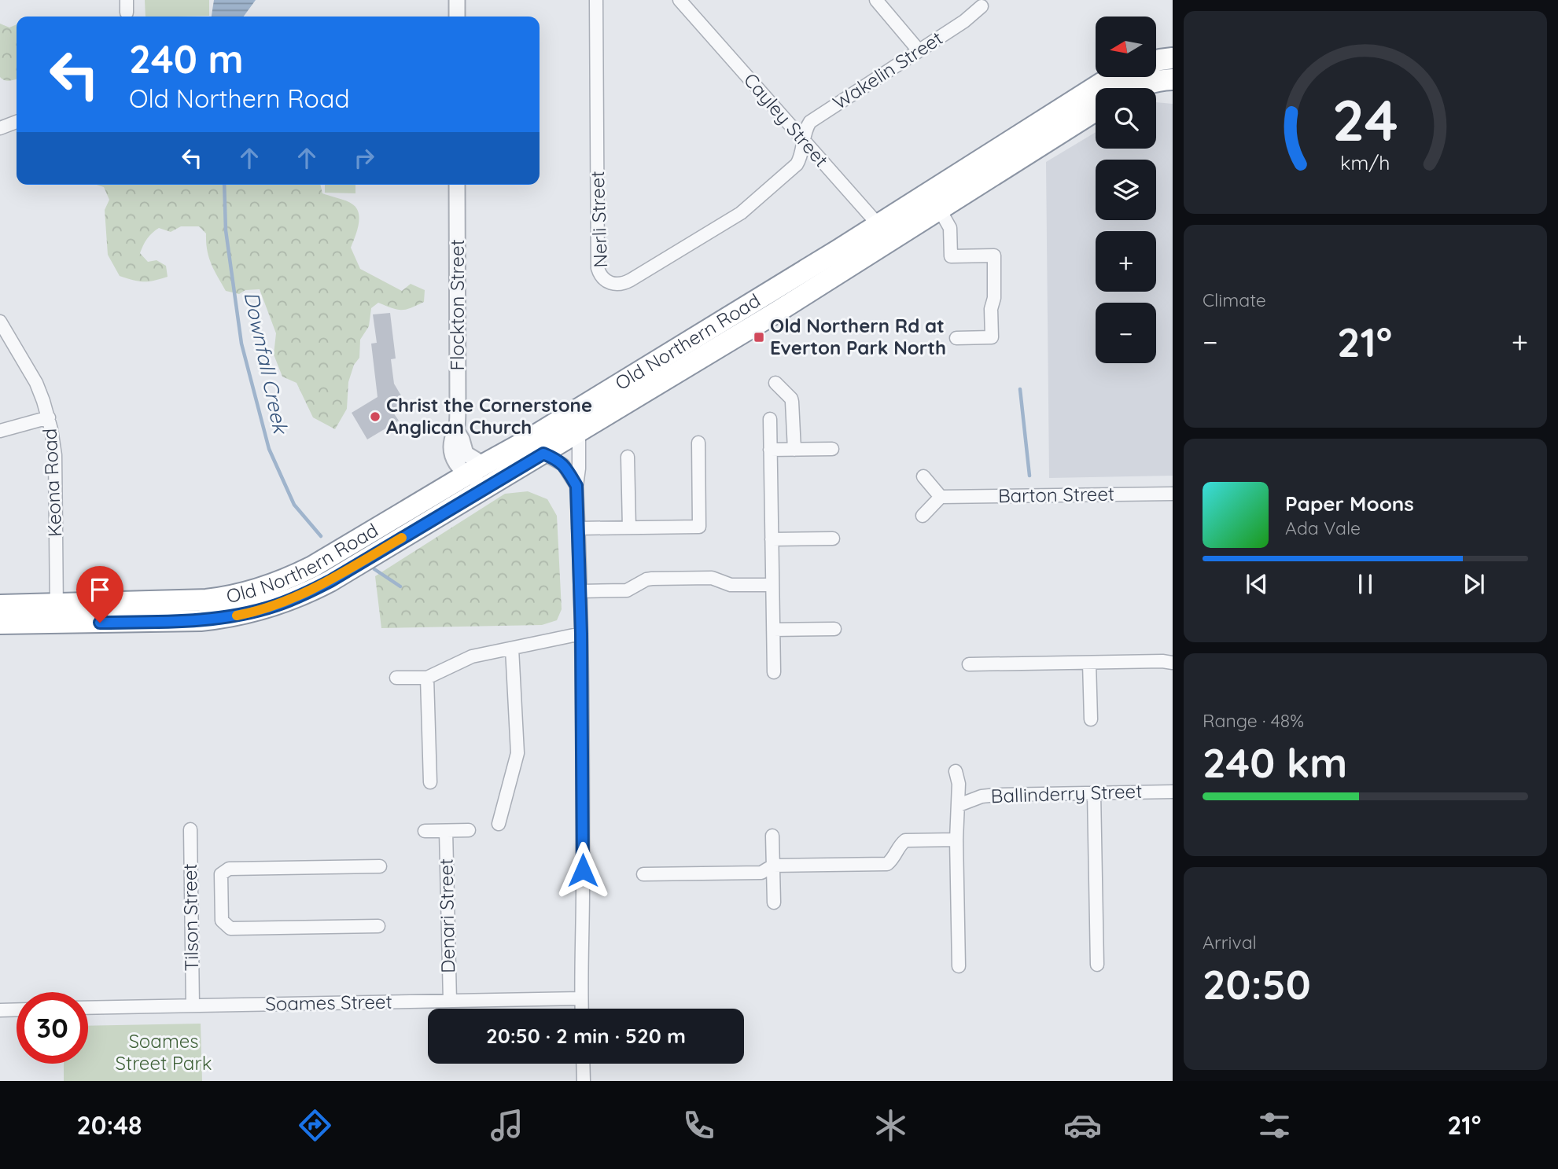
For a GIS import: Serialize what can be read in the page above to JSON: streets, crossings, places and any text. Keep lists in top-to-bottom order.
{
  "streets": {
    "highway": ["Old Northern Road"],
    "street": [
      "Wakelin Street",
      "Cayley Street",
      "Nerli Street",
      "Flockton Street",
      "Keona Road",
      "Barton Street",
      "Ballinderry Street",
      "Denari Street",
      "Tilson Street",
      "Soames Street"
    ]
  },
  "crossings": [
    ["Wakelin Street", "Cayley Street"],
    ["Wakelin Street", "Nerli Street"],
    ["Cayley Street", "Nerli Street"],
    ["Cayley Street", "Old Northern Road"],
    ["Flockton Street", "Old Northern Road"],
    ["Old Northern Road", "Keona Road"],
    ["Denari Street", "Soames Street"],
    ["Tilson Street", "Soames Street"]
  ],
  "water": ["Downfall Creek"],
  "parks": ["Soames Street Park"],
  "places": {
    "transit": ["Old Northern Rd at Everton Park North"],
    "other": ["Christ the Cornerstone Anglican Church"]
  },
  "north": "left",
  "page": {
    "map_buttons": ["+", "−"],
    "turn": ["240 m", "Old Northern Road"],
    "tile": [
      "Climate",
      ["Range · 48%", "240 km"],
      ["Arrival", "20:50"]
    ],
    "heat": ["−", "21°", "+"],
    "song": ["Paper Moons", "Ada Vale"],
    "limit": "30",
    "trip": "20:50 · 2 min · 520 m",
    "tabs": ["20:48", "21°"],
    "gauge": ["24", "km/h"]
  }
}
